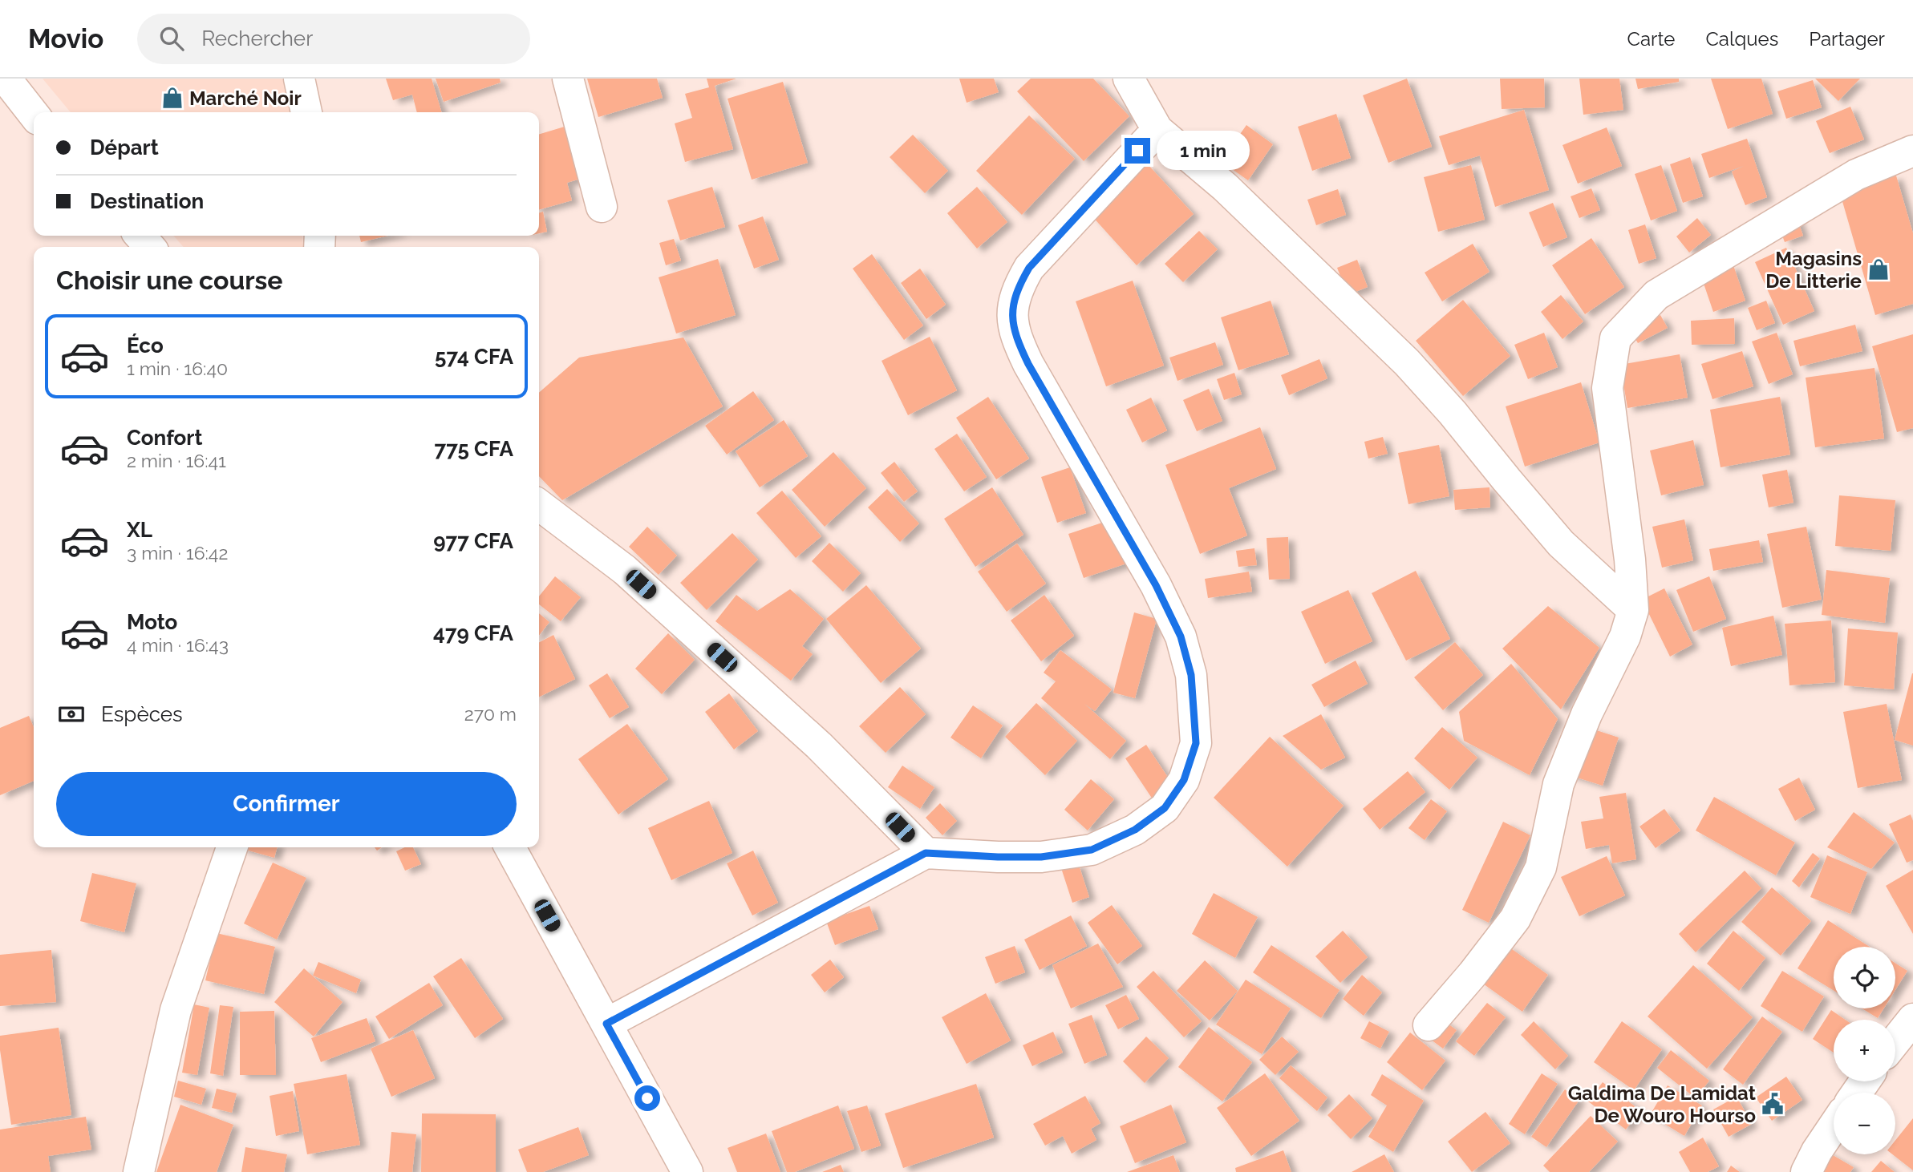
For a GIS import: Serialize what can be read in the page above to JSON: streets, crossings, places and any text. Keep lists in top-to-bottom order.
{
  "places": {
    "shop": ["Marché Noir", "Magasins De Litterie"],
    "public building": ["Galdima De Lamidat De Wouro Hourso"]
  },
  "page": {
    "header": "Movio",
    "search": "Rechercher",
    "nav": ["Carte", "Calques", "Partager"],
    "banner": ["Départ", "Destination"],
    "bubble": "1 min",
    "heading": "Choisir une course",
    "list": [
      {
        "name": "Éco",
        "note": "1 min · 16:40",
        "value": "574 CFA"
      },
      {
        "name": "Confort",
        "note": "2 min · 16:41",
        "value": "775 CFA"
      },
      {
        "name": "XL",
        "note": "3 min · 16:42",
        "value": "977 CFA"
      },
      {
        "name": "Moto",
        "note": "4 min · 16:43",
        "value": "479 CFA"
      }
    ],
    "pay": ["Espèces", "270 m"],
    "buttons": "Confirmer",
    "map_buttons": ["+", "−"]
  }
}
